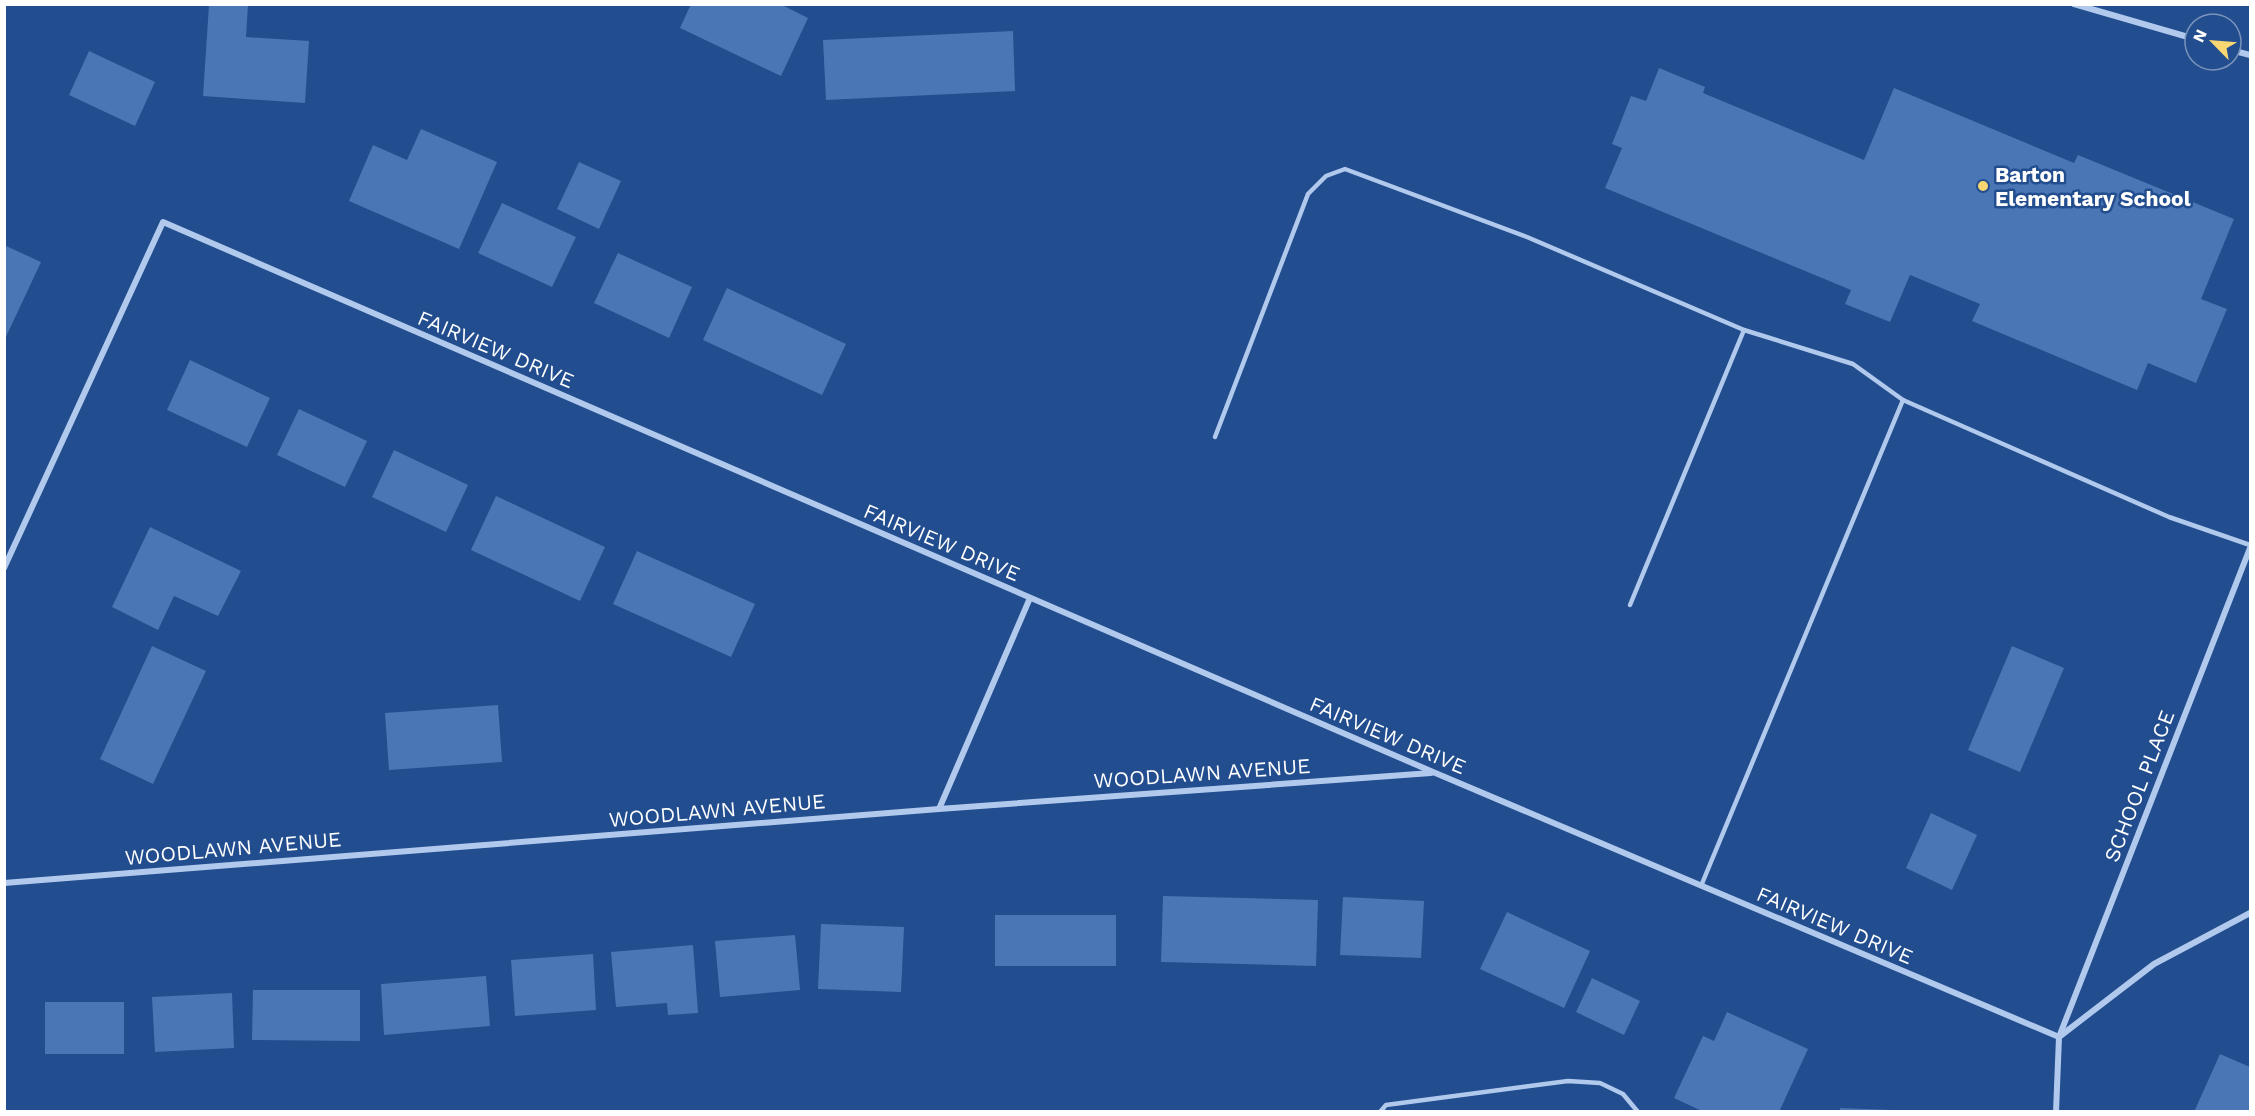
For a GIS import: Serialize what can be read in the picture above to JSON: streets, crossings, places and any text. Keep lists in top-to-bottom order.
{
  "streets": {
    "street": ["FAIRVIEW DRIVE", "WOODLAWN AVENUE", "SCHOOL PLACE"]
  },
  "crossings": [
    ["FAIRVIEW DRIVE", "WOODLAWN AVENUE"],
    ["FAIRVIEW DRIVE", "SCHOOL PLACE"]
  ],
  "places": ["Barton Elementary School"],
  "north": "top left"
}
